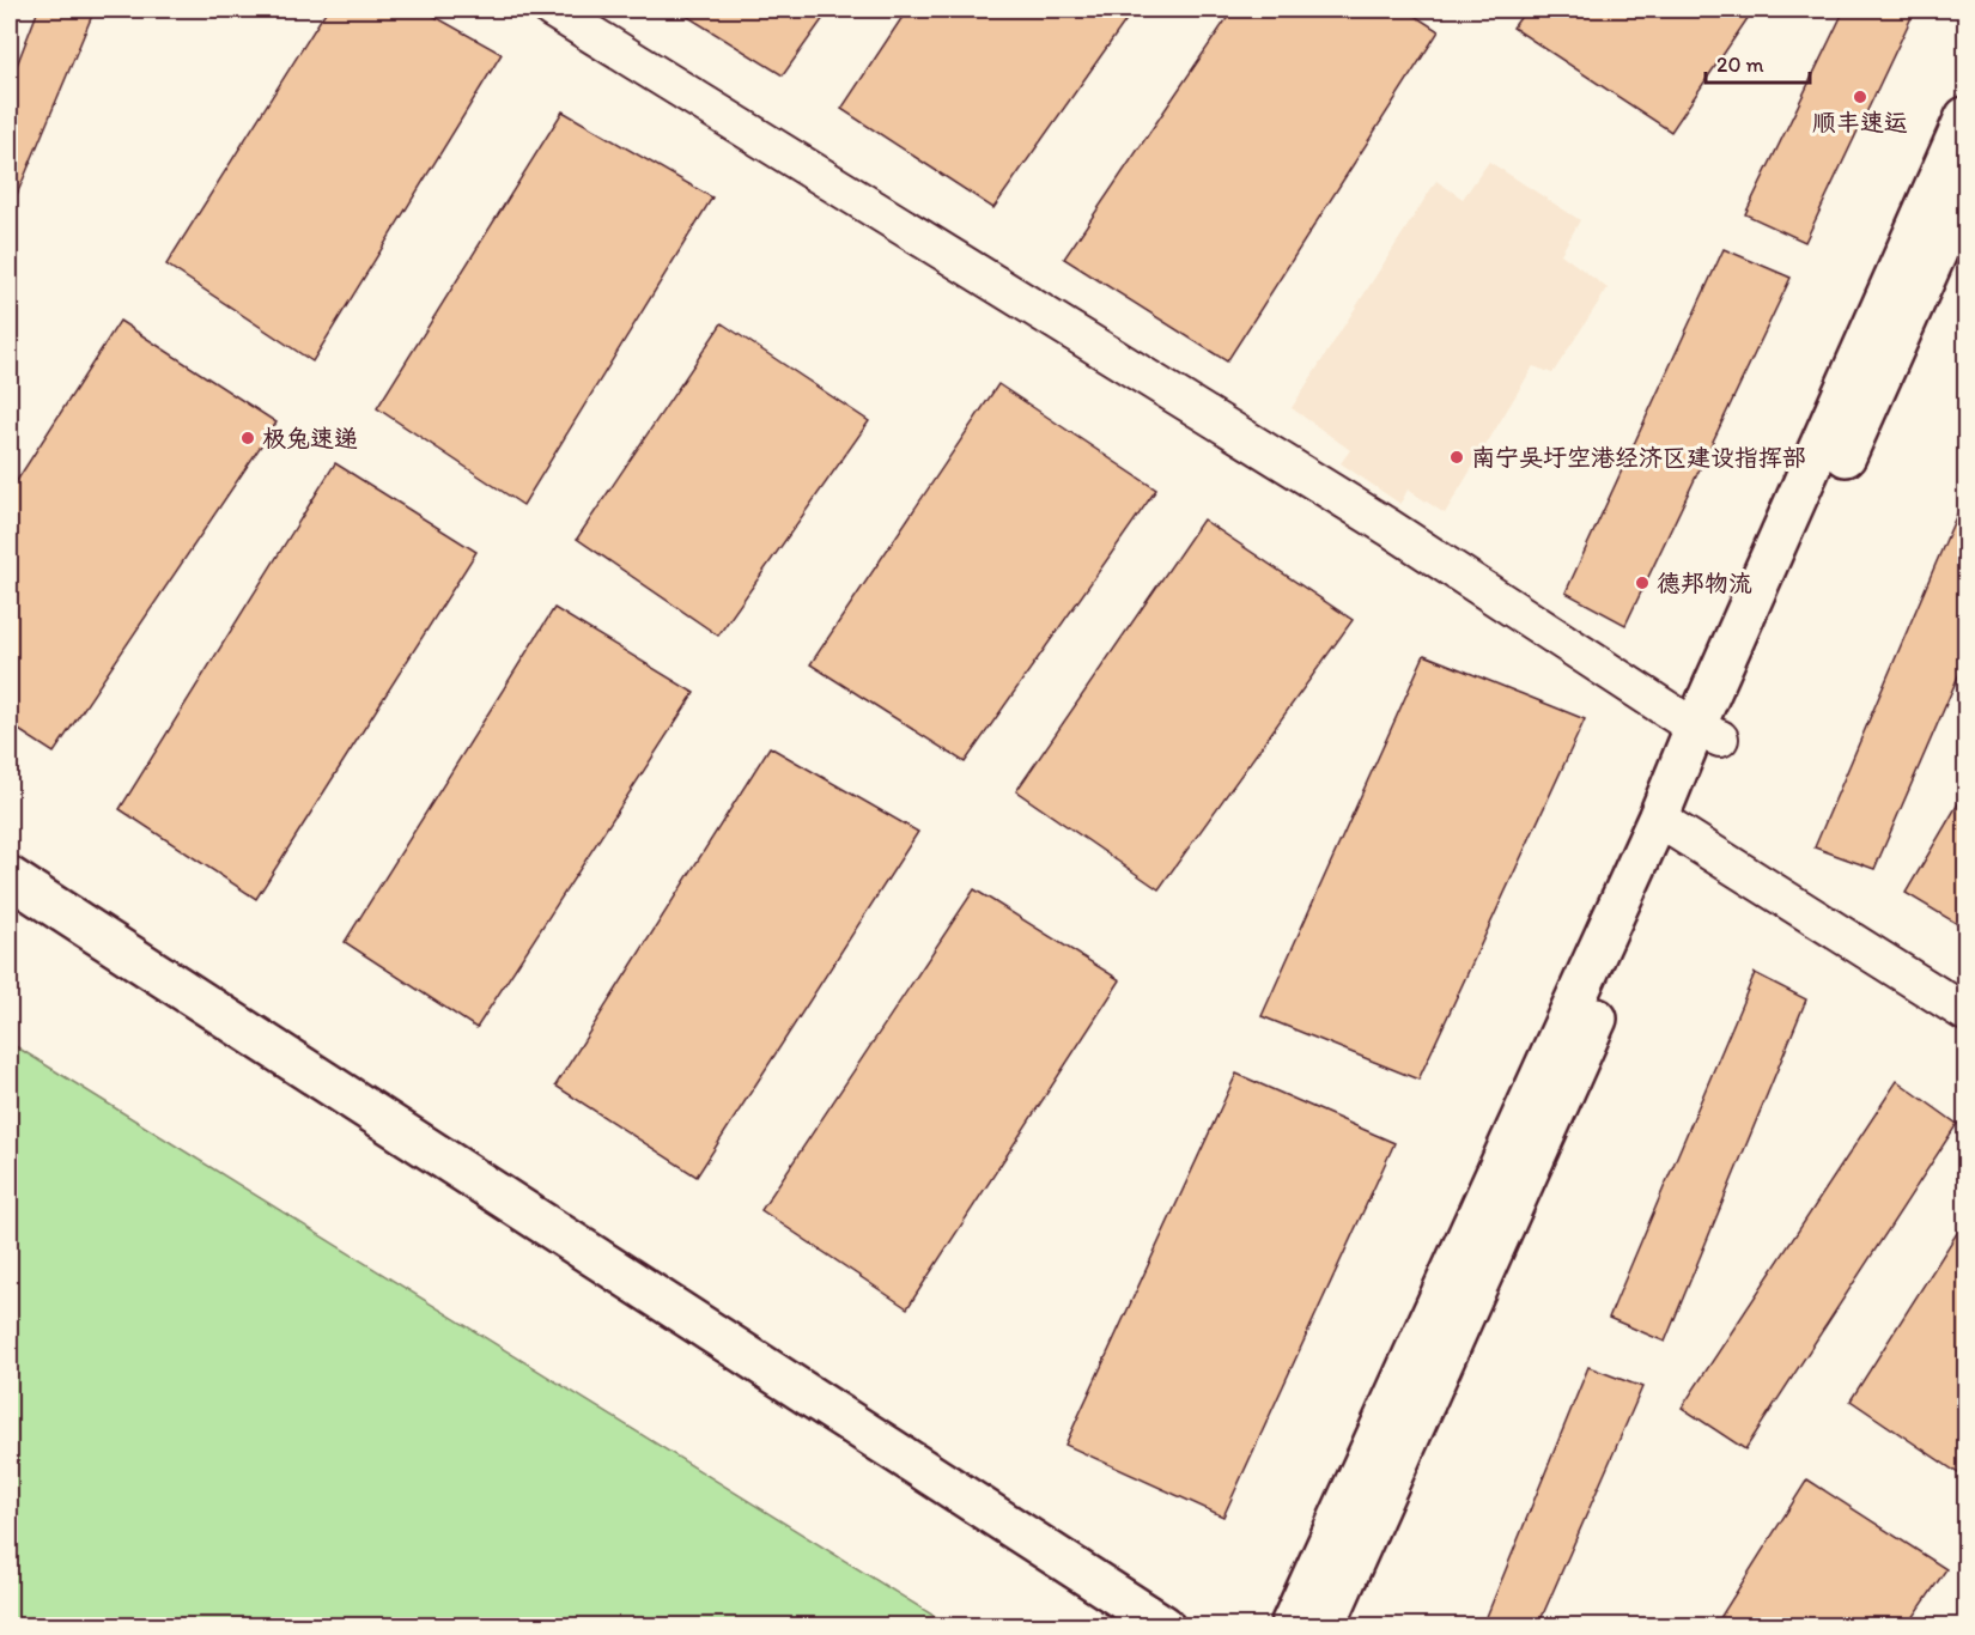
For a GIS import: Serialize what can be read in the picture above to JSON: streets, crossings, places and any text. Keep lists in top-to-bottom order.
{
  "places": [
    "顺丰速运",
    "极兔速递",
    "南宁吴圩空港经济区建设指挥部",
    "德邦物流"
  ],
  "scale_bar": "20 m"
}
